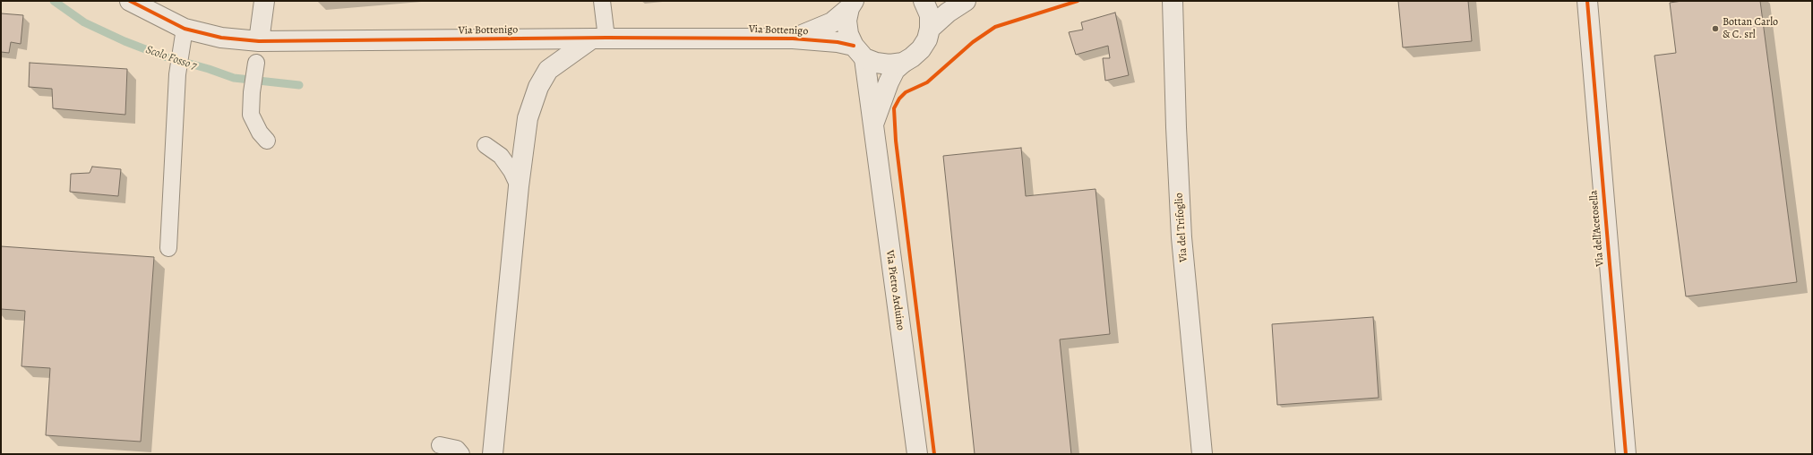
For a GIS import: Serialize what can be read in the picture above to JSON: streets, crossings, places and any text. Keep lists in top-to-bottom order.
{
  "streets": {
    "street": [
      "Via Bottenigo",
      "Via del Trifoglio",
      "Via dell'Acetosella",
      "Via Pietro Arduino"
    ]
  },
  "crossings": [
    ["Via Bottenigo", "Via Pietro Arduino"]
  ],
  "water": ["Scolo Fosso 7"],
  "places": ["Bottan Carlo & C. srl"]
}
